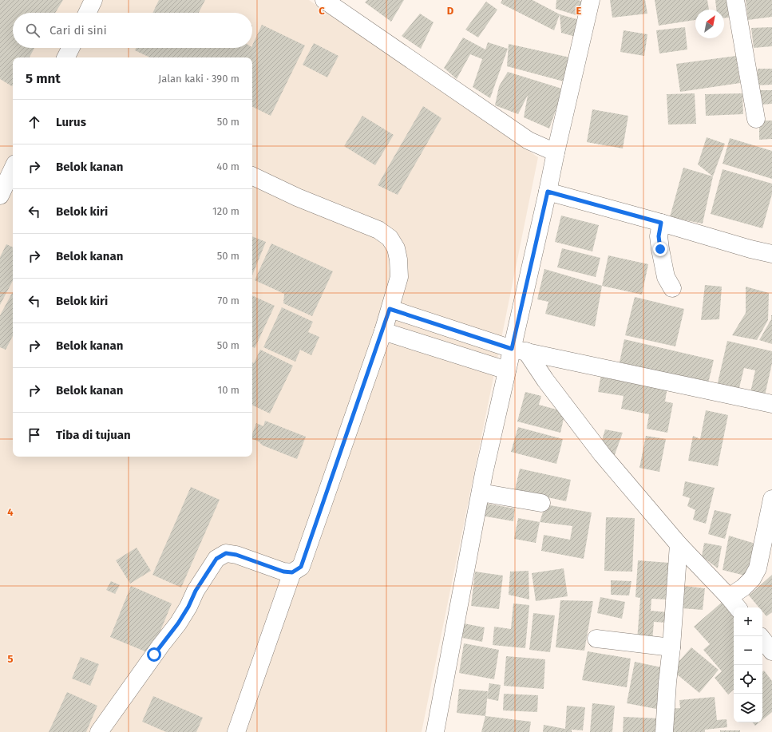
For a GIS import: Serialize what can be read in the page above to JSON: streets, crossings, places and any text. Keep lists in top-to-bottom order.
{
  "north": "top right",
  "page": {
    "search": "Cari di sini",
    "heading": ["5 mnt", "Jalan kaki · 390 m"],
    "list": [
      ["Lurus", "50 m"],
      ["Belok kanan", "40 m"],
      ["Belok kiri", "120 m"],
      ["Belok kanan", "50 m"],
      ["Belok kiri", "70 m"],
      ["Belok kanan", "50 m"],
      ["Belok kanan", "10 m"],
      "Tiba di tujuan"
    ],
    "map_buttons": ["+", "−"]
  },
  "grid": {
    "columns": ["C", "D", "E"],
    "rows": ["4", "5"]
  }
}
